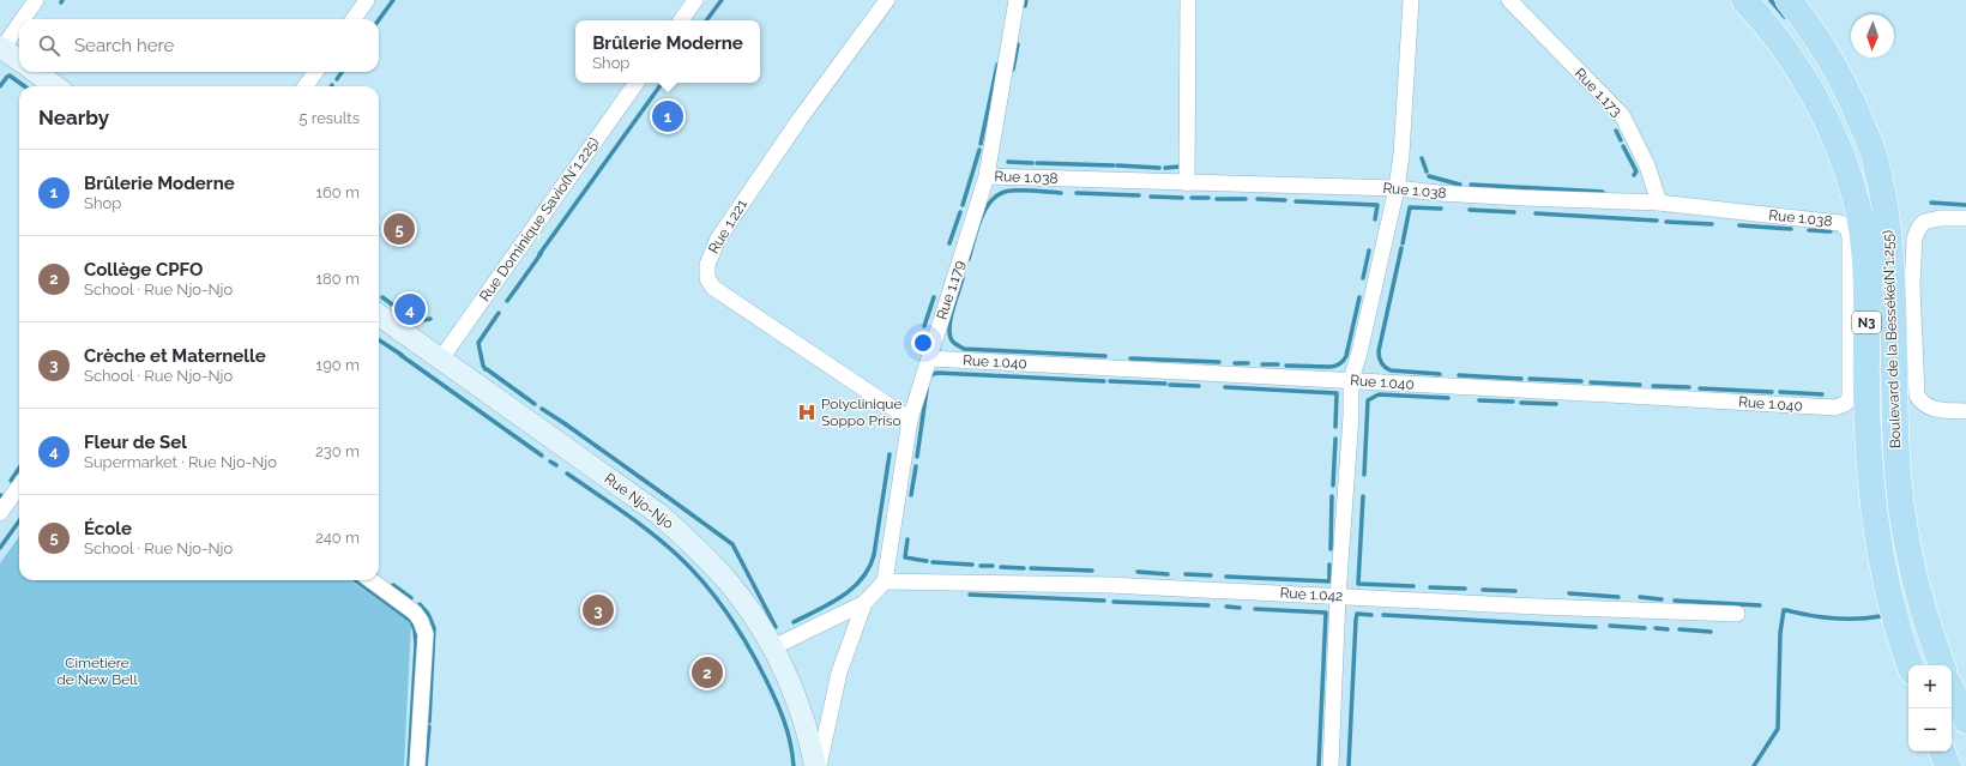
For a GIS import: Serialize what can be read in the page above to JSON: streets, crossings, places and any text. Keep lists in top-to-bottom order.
{
  "streets": {
    "highway": ["N3", "Boulevard de la Besséké(N°1.255)"],
    "main road": ["Rue Njo-Njo"],
    "street": [
      "Rue 1.173",
      "Rue 1.038",
      "Rue Dominique Savio(N°1.225)",
      "Rue 1.221",
      "Rue 1.179",
      "Rue 1.040",
      "Rue 1.042"
    ]
  },
  "crossings": [
    ["Rue 1.173", "Rue 1.038"],
    ["Rue 1.038", "Rue 1.179"],
    ["Rue 1.038", "Rue 1.040"],
    ["Rue Dominique Savio(N°1.225)", "Rue Njo-Njo"],
    ["Rue 1.221", "Rue 1.179"],
    ["Rue 1.179", "Rue 1.040"],
    ["Rue 1.179", "Rue 1.042"]
  ],
  "parks": ["Cimetière de New Bell"],
  "places": {
    "hospital": ["Polyclinique Soppo Priso"]
  },
  "north": "bottom",
  "page": {
    "search": "Search here",
    "popup": ["Brûlerie Moderne", "Shop"],
    "heading": ["Nearby", "5 results"],
    "pins": [
      "1",
      "5",
      "4",
      "3",
      "2"
    ],
    "list": [
      {
        "mark": "1",
        "name": "Brûlerie Moderne",
        "note": "Shop",
        "value": "160 m"
      },
      {
        "mark": "2",
        "name": "Collège CPFO",
        "note": "School · Rue Njo-Njo",
        "value": "180 m"
      },
      {
        "mark": "3",
        "name": "Crèche et Maternelle",
        "note": "School · Rue Njo-Njo",
        "value": "190 m"
      },
      {
        "mark": "4",
        "name": "Fleur de Sel",
        "note": "Supermarket · Rue Njo-Njo",
        "value": "230 m"
      },
      {
        "mark": "5",
        "name": "École",
        "note": "School · Rue Njo-Njo",
        "value": "240 m"
      }
    ],
    "map_buttons": ["+", "−"]
  }
}
